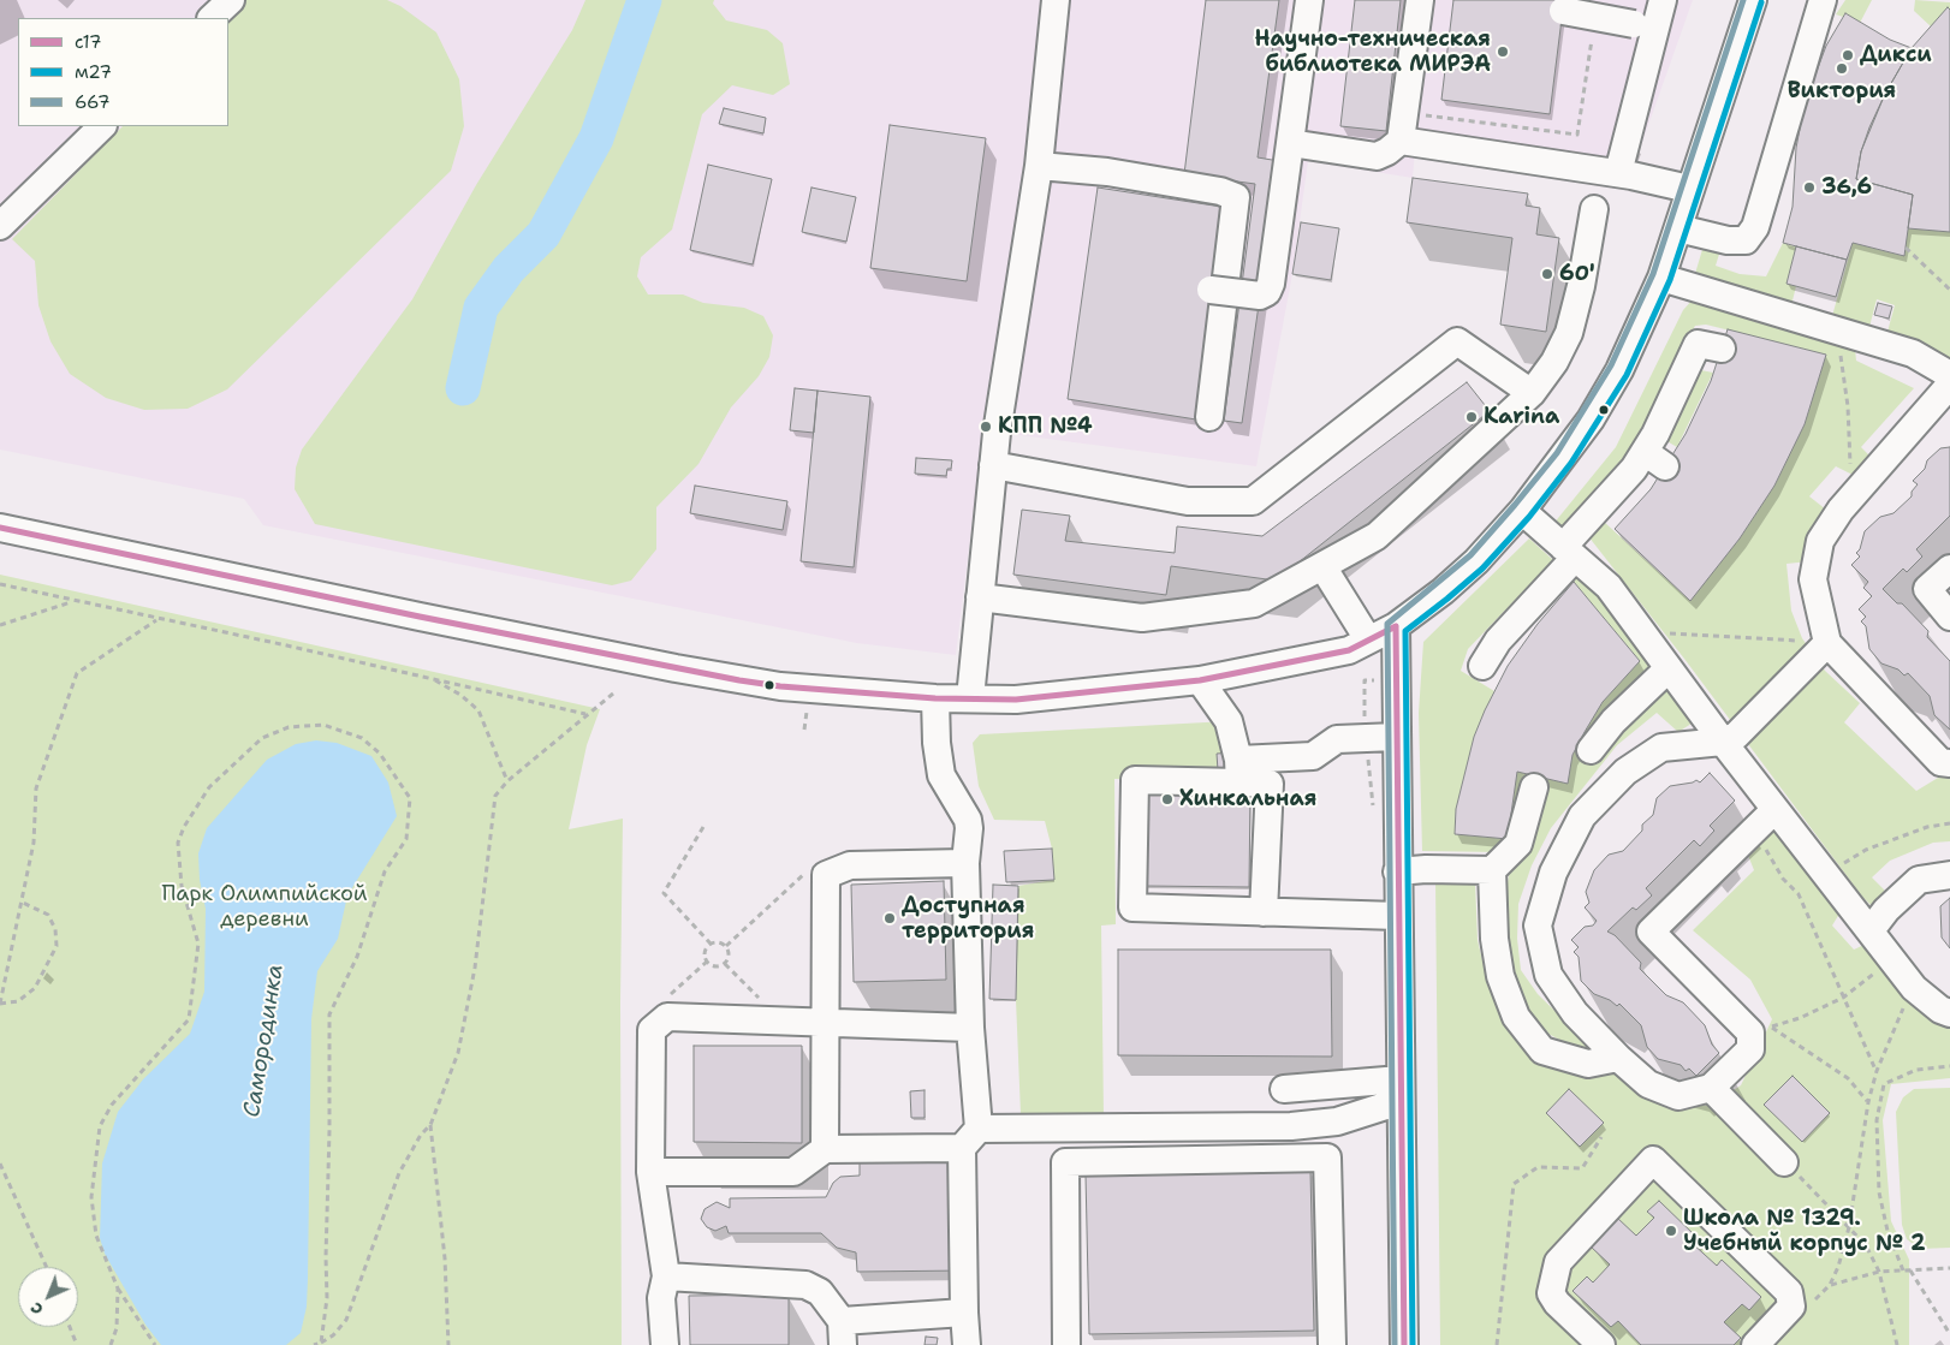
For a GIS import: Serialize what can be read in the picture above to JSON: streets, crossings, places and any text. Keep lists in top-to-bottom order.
{
  "water": ["Самородинка"],
  "parks": ["Парк Олимпийской деревни"],
  "places": [
    "Научно-техническая библиотека МИРЭА",
    "Дикси",
    "Виктория",
    "36,6",
    "60'",
    "Karina",
    "КПП №4",
    "Хинкальная",
    "Доступная территория",
    "Школа № 1329. Учебный корпус № 2"
  ],
  "lines": ["transit line 667", "transit line м27", "transit line с17"],
  "legend": ["с17", "м27", "667"],
  "north": "bottom left"
}
